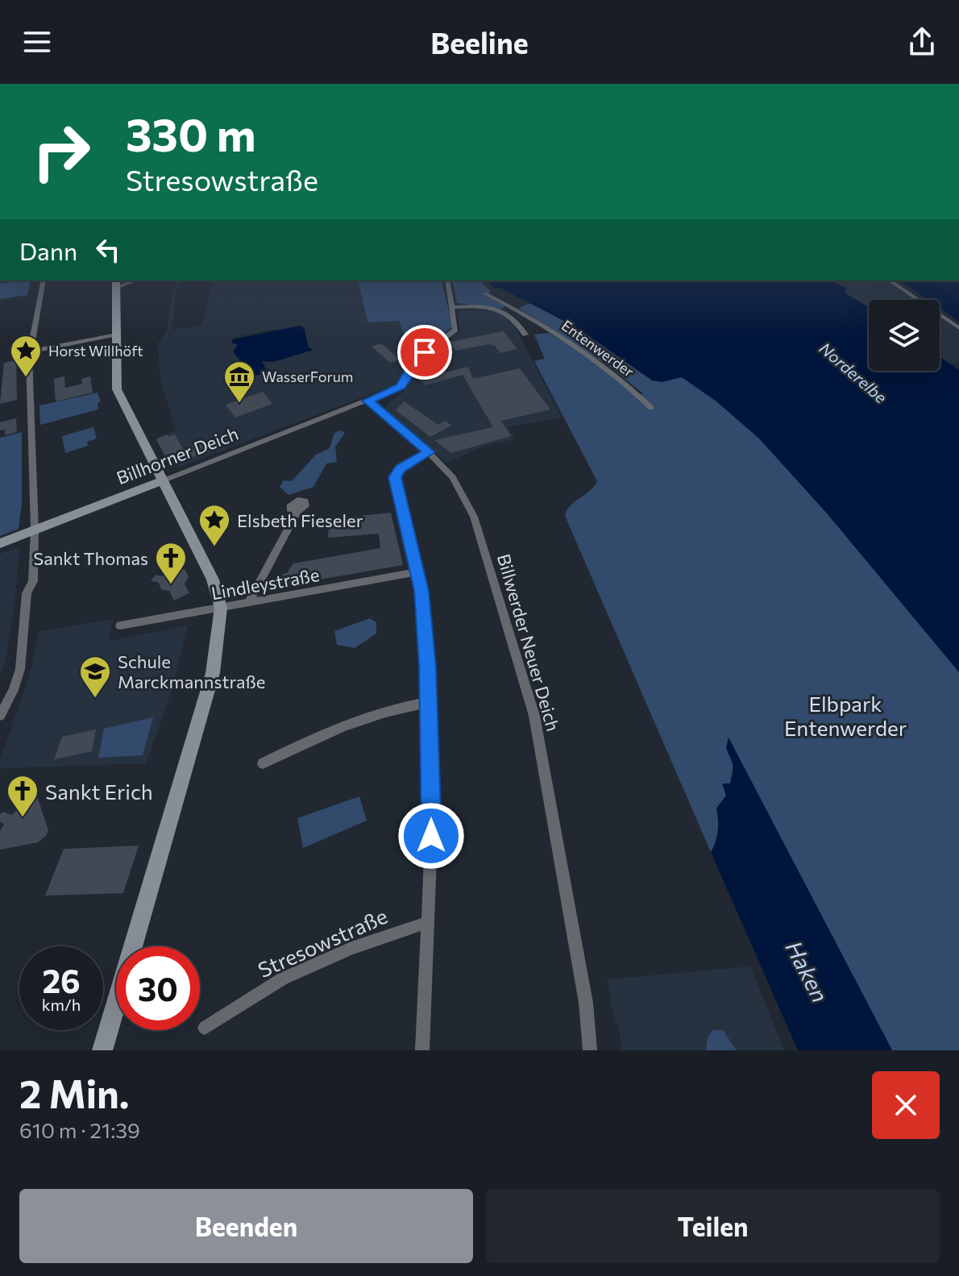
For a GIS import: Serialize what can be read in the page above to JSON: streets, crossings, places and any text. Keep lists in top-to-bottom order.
{
  "streets": {
    "street": [
      "Entenwerder",
      "Billhorner Deich",
      "Lindleystraße",
      "Billwerder Neuer Deich",
      "Stresowstraße"
    ]
  },
  "crossings": [
    ["Billhorner Deich", "Billwerder Neuer Deich"]
  ],
  "water": ["Norderelbe", "Haken"],
  "parks": ["Elbpark Entenwerder"],
  "places": {
    "place": ["Horst Willhöft", "Elsbeth Fieseler"],
    "museum": ["WasserForum"],
    "church": ["Sankt Thomas", "Sankt Erich"],
    "school or university": ["Schule Marckmannstraße"]
  },
  "page": {
    "header": "Beeline",
    "turn": ["330 m", "Stresowstraße"],
    "then": "Dann",
    "speed": "26 km/h",
    "limit": "30",
    "heading": ["2 Min.", "610 m · 21:39"],
    "buttons": ["Beenden", "Teilen"]
  }
}
